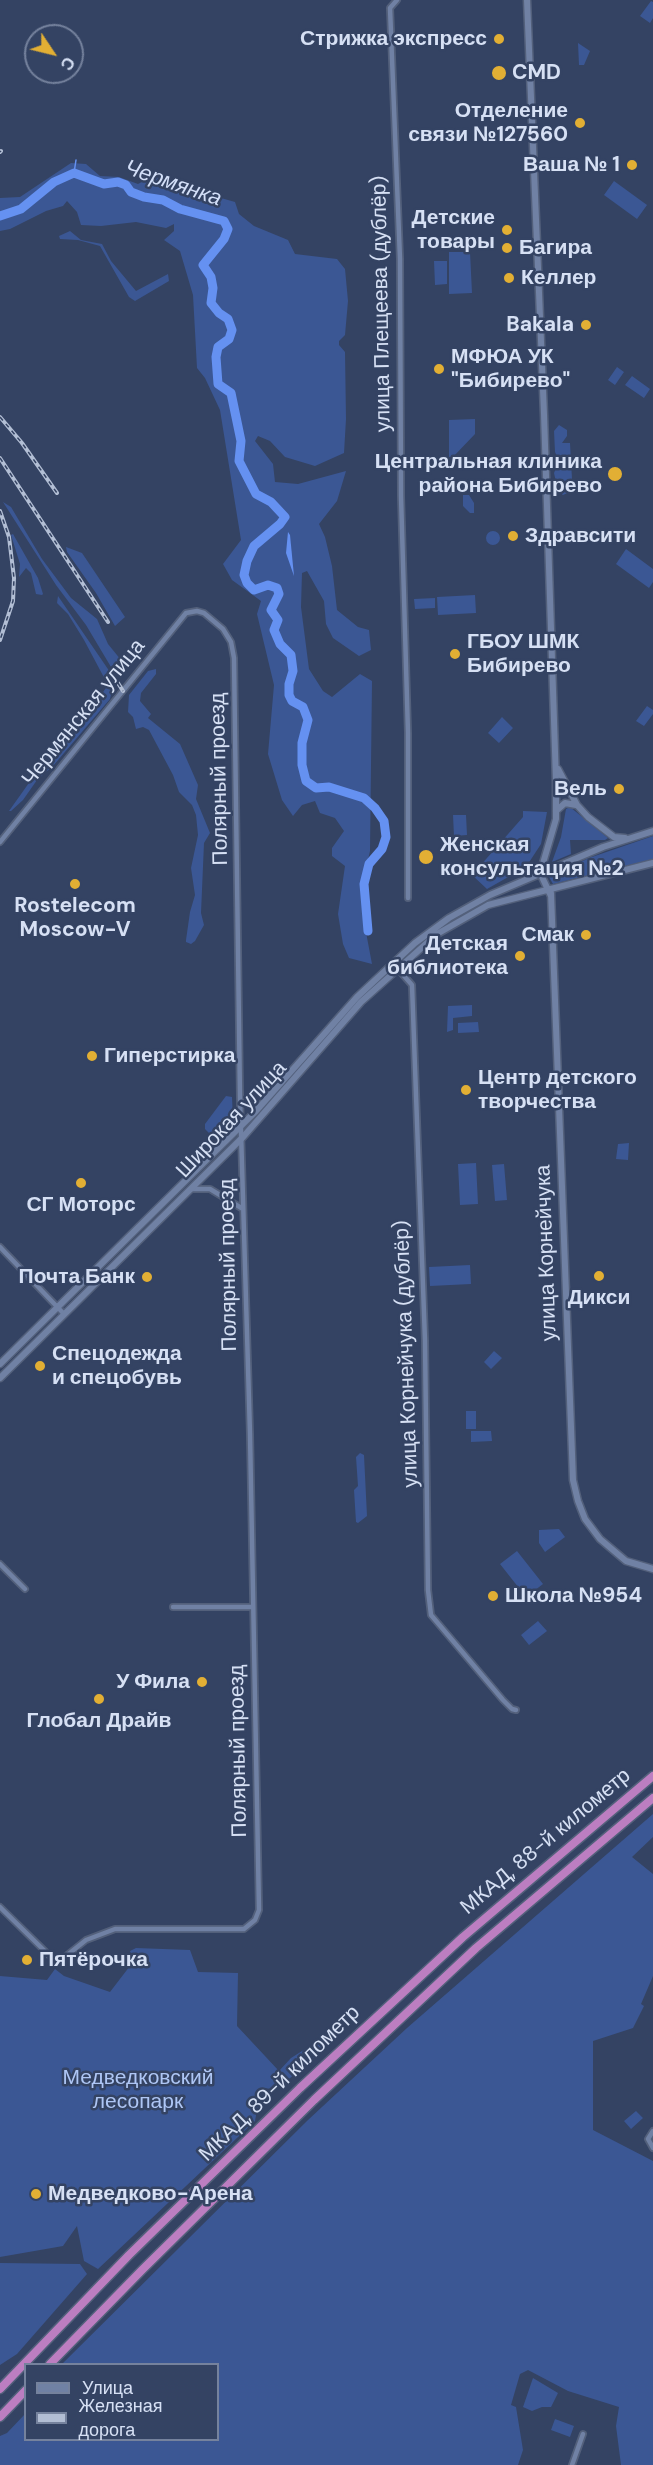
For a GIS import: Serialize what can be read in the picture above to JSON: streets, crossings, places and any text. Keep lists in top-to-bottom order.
{
  "streets": {
    "highway": ["МКАД, 88-й километр", "МКАД, 89-й километр"],
    "main road": ["Широкая улица", "улица Корнейчука"],
    "street": [
      "улица Плещеева (дублёр)",
      "Чермянская улица",
      "Полярный проезд",
      "улица Корнейчука (дублёр)"
    ]
  },
  "crossings": [
    ["Чермянская улица", "Полярный проезд"],
    ["Полярный проезд", "Широкая улица"],
    ["Широкая улица", "улица Корнейчука"],
    ["Широкая улица", "улица Корнейчука (дублёр)"],
    ["МКАД, 88-й километр", "МКАД, 89-й километр"]
  ],
  "water": ["Чермянка"],
  "parks": ["Медведковский лесопарк"],
  "places": [
    "Стрижка экспресс",
    "CMD",
    "Отделение связи №127560",
    "Ваша № 1",
    "Детские товары",
    "Багира",
    "Келлер",
    "Bakala",
    "МФЮА УК \"Бибирево\"",
    "Центральная клиника района Бибирево",
    "Здравсити",
    "ГБОУ ШМК Бибирево",
    "Вель",
    "Женская консультация №2",
    "Rostelecom Moscow-V",
    "Смак",
    "Детская библиотека",
    "Гиперстирка",
    "Центр детского творчества",
    "СГ Моторс",
    "Дикси",
    "Почта Банк",
    "Спецодежда и спецобувь",
    "Школа №954",
    "У Фила",
    "Глобал Драйв",
    "Пятёрочка",
    "Медведково-Арена"
  ],
  "legend": ["Улица", "Железная дорога"],
  "north": "bottom right"
}
